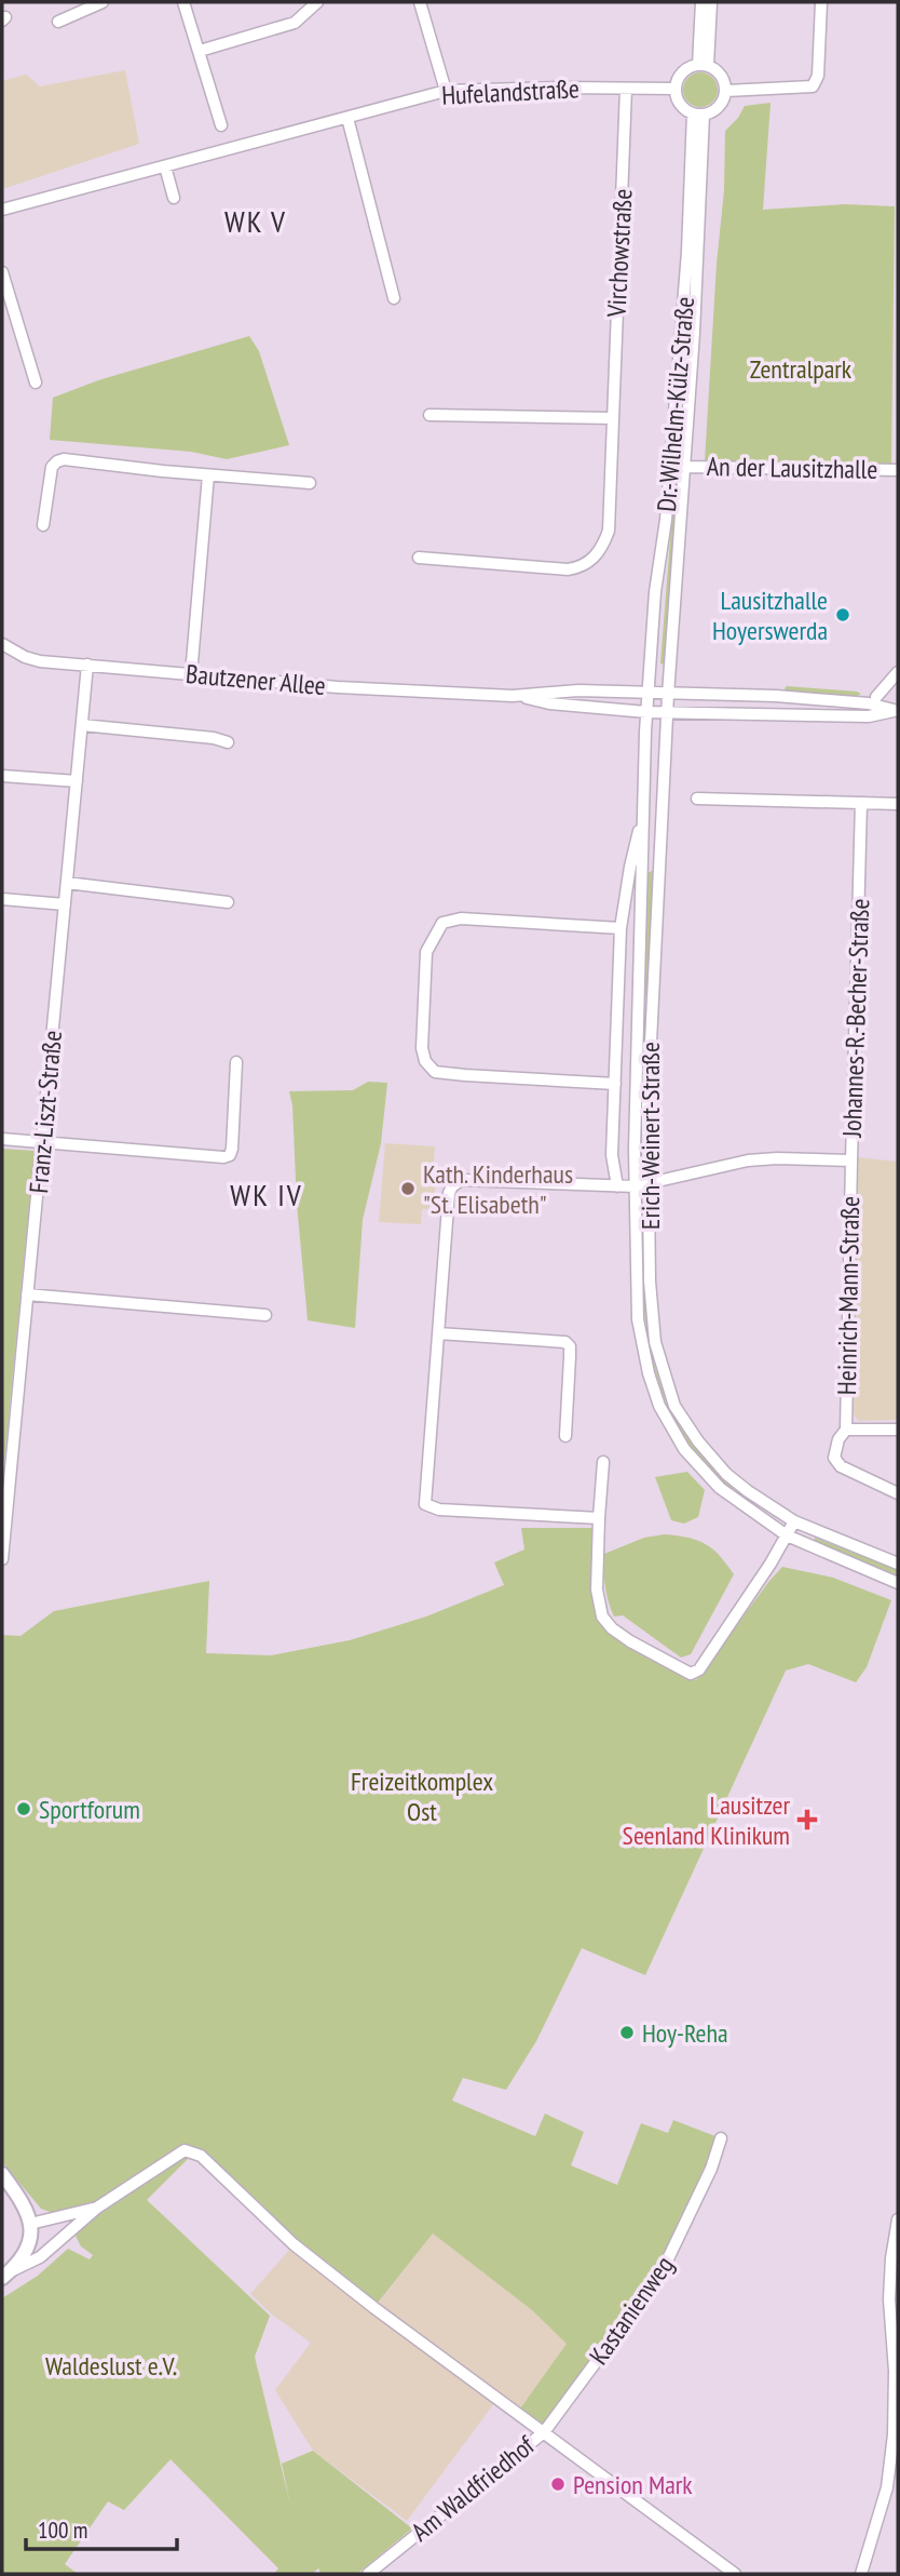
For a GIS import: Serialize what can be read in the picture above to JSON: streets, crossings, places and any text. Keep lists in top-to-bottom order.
{
  "streets": {
    "street": [
      "Hufelandstraße",
      "Virchowstraße",
      "Dr.-Wilhelm-Külz-Straße",
      "An der Lausitzhalle",
      "Bautzener Allee",
      "Johannes-R.-Becher-Straße",
      "Franz-Liszt-Straße",
      "Erich-Weinert-Straße",
      "Heinrich-Mann-Straße",
      "Kastanienweg",
      "Am Waldfriedhof"
    ]
  },
  "crossings": [
    ["Hufelandstraße", "Virchowstraße"],
    ["Hufelandstraße", "Dr.-Wilhelm-Külz-Straße"],
    ["Dr.-Wilhelm-Külz-Straße", "An der Lausitzhalle"],
    ["Dr.-Wilhelm-Külz-Straße", "Bautzener Allee"],
    ["Dr.-Wilhelm-Külz-Straße", "Erich-Weinert-Straße"],
    ["Bautzener Allee", "Franz-Liszt-Straße"],
    ["Bautzener Allee", "Erich-Weinert-Straße"],
    ["Johannes-R.-Becher-Straße", "Erich-Weinert-Straße"],
    ["Johannes-R.-Becher-Straße", "Heinrich-Mann-Straße"],
    ["Kastanienweg", "Am Waldfriedhof"]
  ],
  "districts": ["WK V", "WK IV"],
  "parks": ["Zentralpark", "Freizeitkomplex Ost", "Waldeslust e.V."],
  "places": {
    "other": [
      "Lausitzhalle Hoyerswerda",
      "Kath. Kinderhaus \"St. Elisabeth\"",
      "Sportforum",
      "Hoy-Reha",
      "Pension Mark"
    ],
    "health": ["Lausitzer Seenland Klinikum"]
  },
  "scale_bar": "100 m"
}
